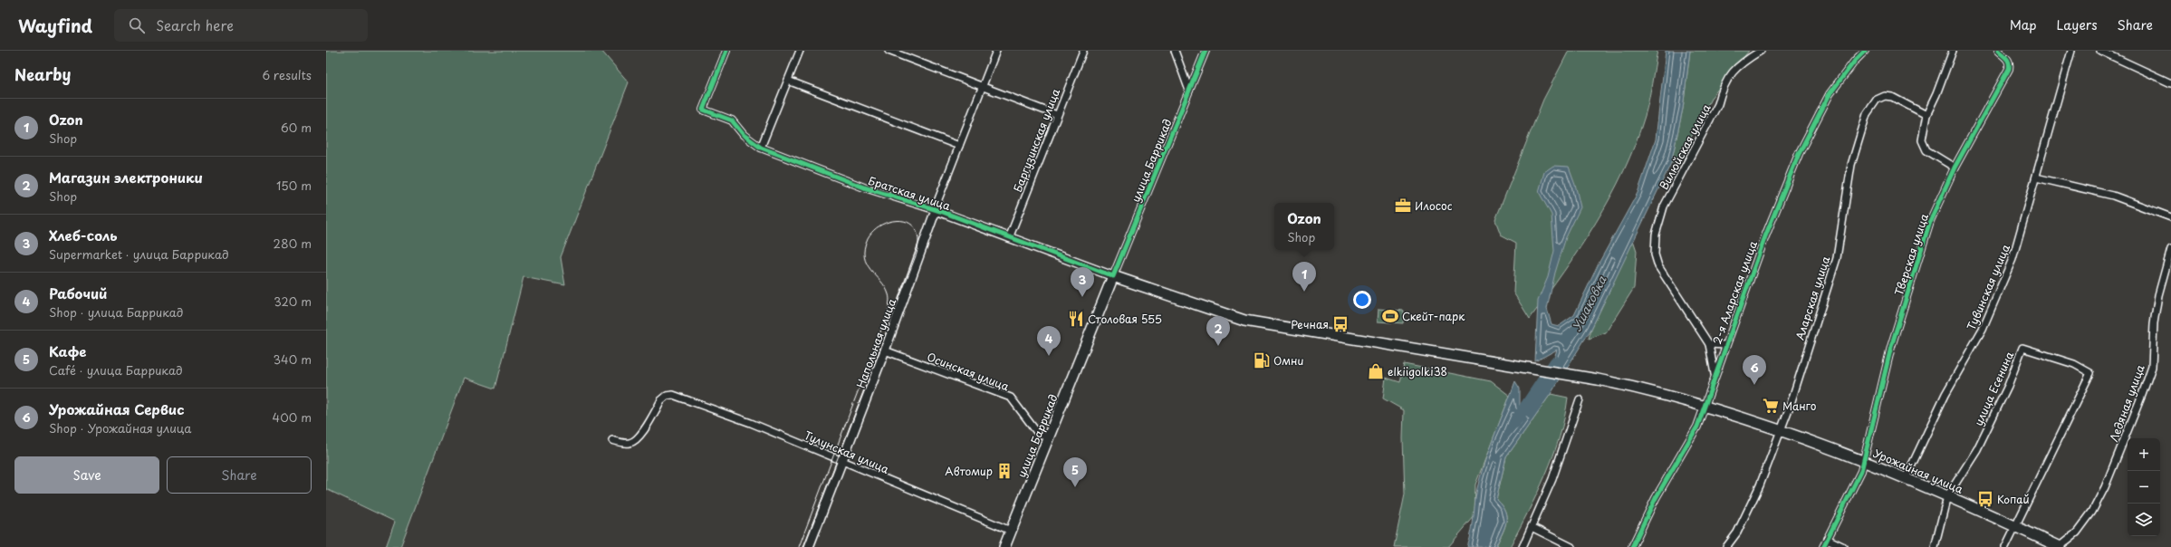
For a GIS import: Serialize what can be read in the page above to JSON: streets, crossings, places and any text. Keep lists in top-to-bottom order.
{
  "streets": {
    "main road": ["улица Баррикад", "Урожайная улица"],
    "street": [
      "Баргузинская улица",
      "Вилюйская улица",
      "Братская улица",
      "Тверская улица",
      "Тувинская улица",
      "2-я Аларская улица",
      "Аларская улица",
      "Напольная улица",
      "Осинская улица",
      "улица Есенина",
      "Ледяная улица",
      "Тулунская улица"
    ]
  },
  "crossings": [
    ["Баргузинская улица", "Братская улица"],
    ["улица Баррикад", "Братская улица"],
    ["улица Баррикад", "Осинская улица"],
    ["улица Баррикад", "Тулунская улица"],
    ["улица Баррикад", "Урожайная улица"],
    ["Братская улица", "Напольная улица"],
    ["Братская улица", "Урожайная улица"],
    ["Тверская улица", "Урожайная улица"],
    ["Тувинская улица", "Урожайная улица"],
    ["2-я Аларская улица", "Урожайная улица"],
    ["Аларская улица", "Урожайная улица"],
    ["Напольная улица", "Осинская улица"],
    ["Напольная улица", "Тулунская улица"],
    ["улица Есенина", "Урожайная улица"],
    ["Ледяная улица", "Урожайная улица"]
  ],
  "water": ["Ушаковка"],
  "places": {
    "office": ["Илосос"],
    "sports": ["Скейт-парк"],
    "restaurant": ["Столовая 555"],
    "bus stop": ["Речная", "Копай"],
    "fuel station": ["Омни"],
    "shop": ["elkiigolki38"],
    "supermarket": ["Манго"],
    "building": ["Автомир"]
  },
  "page": {
    "header": "Wayfind",
    "search": "Search here",
    "nav": ["Map", "Layers", "Share"],
    "heading": ["Nearby", "6 results"],
    "list": [
      {
        "mark": "1",
        "name": "Ozon",
        "note": "Shop",
        "value": "60 m"
      },
      {
        "mark": "2",
        "name": "Магазин электроники",
        "note": "Shop",
        "value": "150 m"
      },
      {
        "mark": "3",
        "name": "Хлеб-соль",
        "note": "Supermarket · улица Баррикад",
        "value": "280 m"
      },
      {
        "mark": "4",
        "name": "Рабочий",
        "note": "Shop · улица Баррикад",
        "value": "320 m"
      },
      {
        "mark": "5",
        "name": "Кафе",
        "note": "Café · улица Баррикад",
        "value": "340 m"
      },
      {
        "mark": "6",
        "name": "Урожайная Сервис",
        "note": "Shop · Урожайная улица",
        "value": "400 m"
      }
    ],
    "popup": ["Ozon", "Shop"],
    "pins": [
      "1",
      "3",
      "2",
      "4",
      "6",
      "5"
    ],
    "map_buttons": ["+", "−"],
    "buttons": ["Save", "Share"]
  }
}
